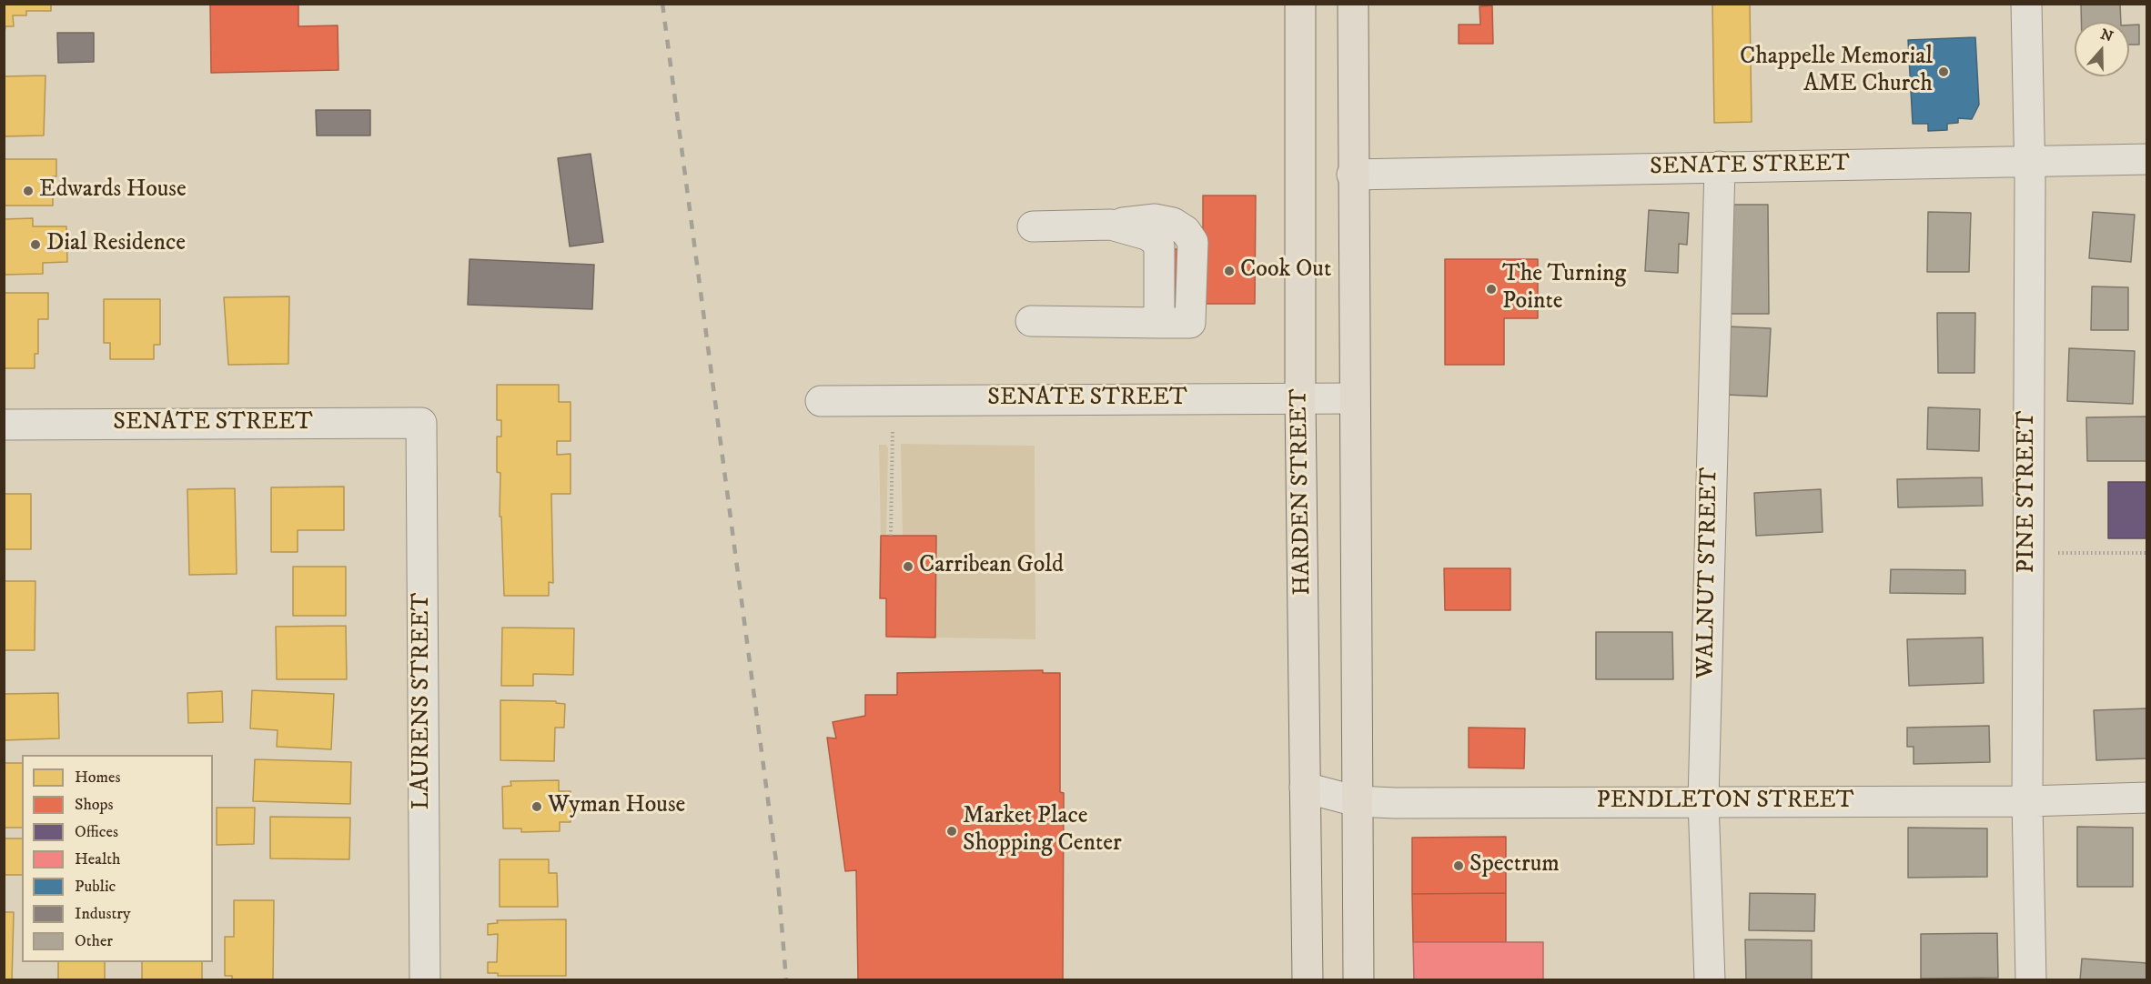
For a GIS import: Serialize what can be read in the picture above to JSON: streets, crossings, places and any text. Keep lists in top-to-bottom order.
{
  "streets": {
    "main road": ["HARDEN STREET"],
    "street": [
      "SENATE STREET",
      "PINE STREET",
      "WALNUT STREET",
      "LAURENS STREET",
      "PENDLETON STREET"
    ]
  },
  "crossings": [
    ["SENATE STREET", "HARDEN STREET"],
    ["SENATE STREET", "PINE STREET"],
    ["SENATE STREET", "WALNUT STREET"],
    ["SENATE STREET", "LAURENS STREET"],
    ["HARDEN STREET", "PENDLETON STREET"],
    ["PINE STREET", "PENDLETON STREET"],
    ["WALNUT STREET", "PENDLETON STREET"]
  ],
  "places": [
    "Chappelle Memorial AME Church",
    "Edwards House",
    "Dial Residence",
    "Cook Out",
    "The Turning Pointe",
    "Carribean Gold",
    "Wyman House",
    "Market Place Shopping Center",
    "Spectrum"
  ],
  "legend": [
    "Homes",
    "Shops",
    "Offices",
    "Health",
    "Public",
    "Industry",
    "Other"
  ],
  "north": "top"
}
